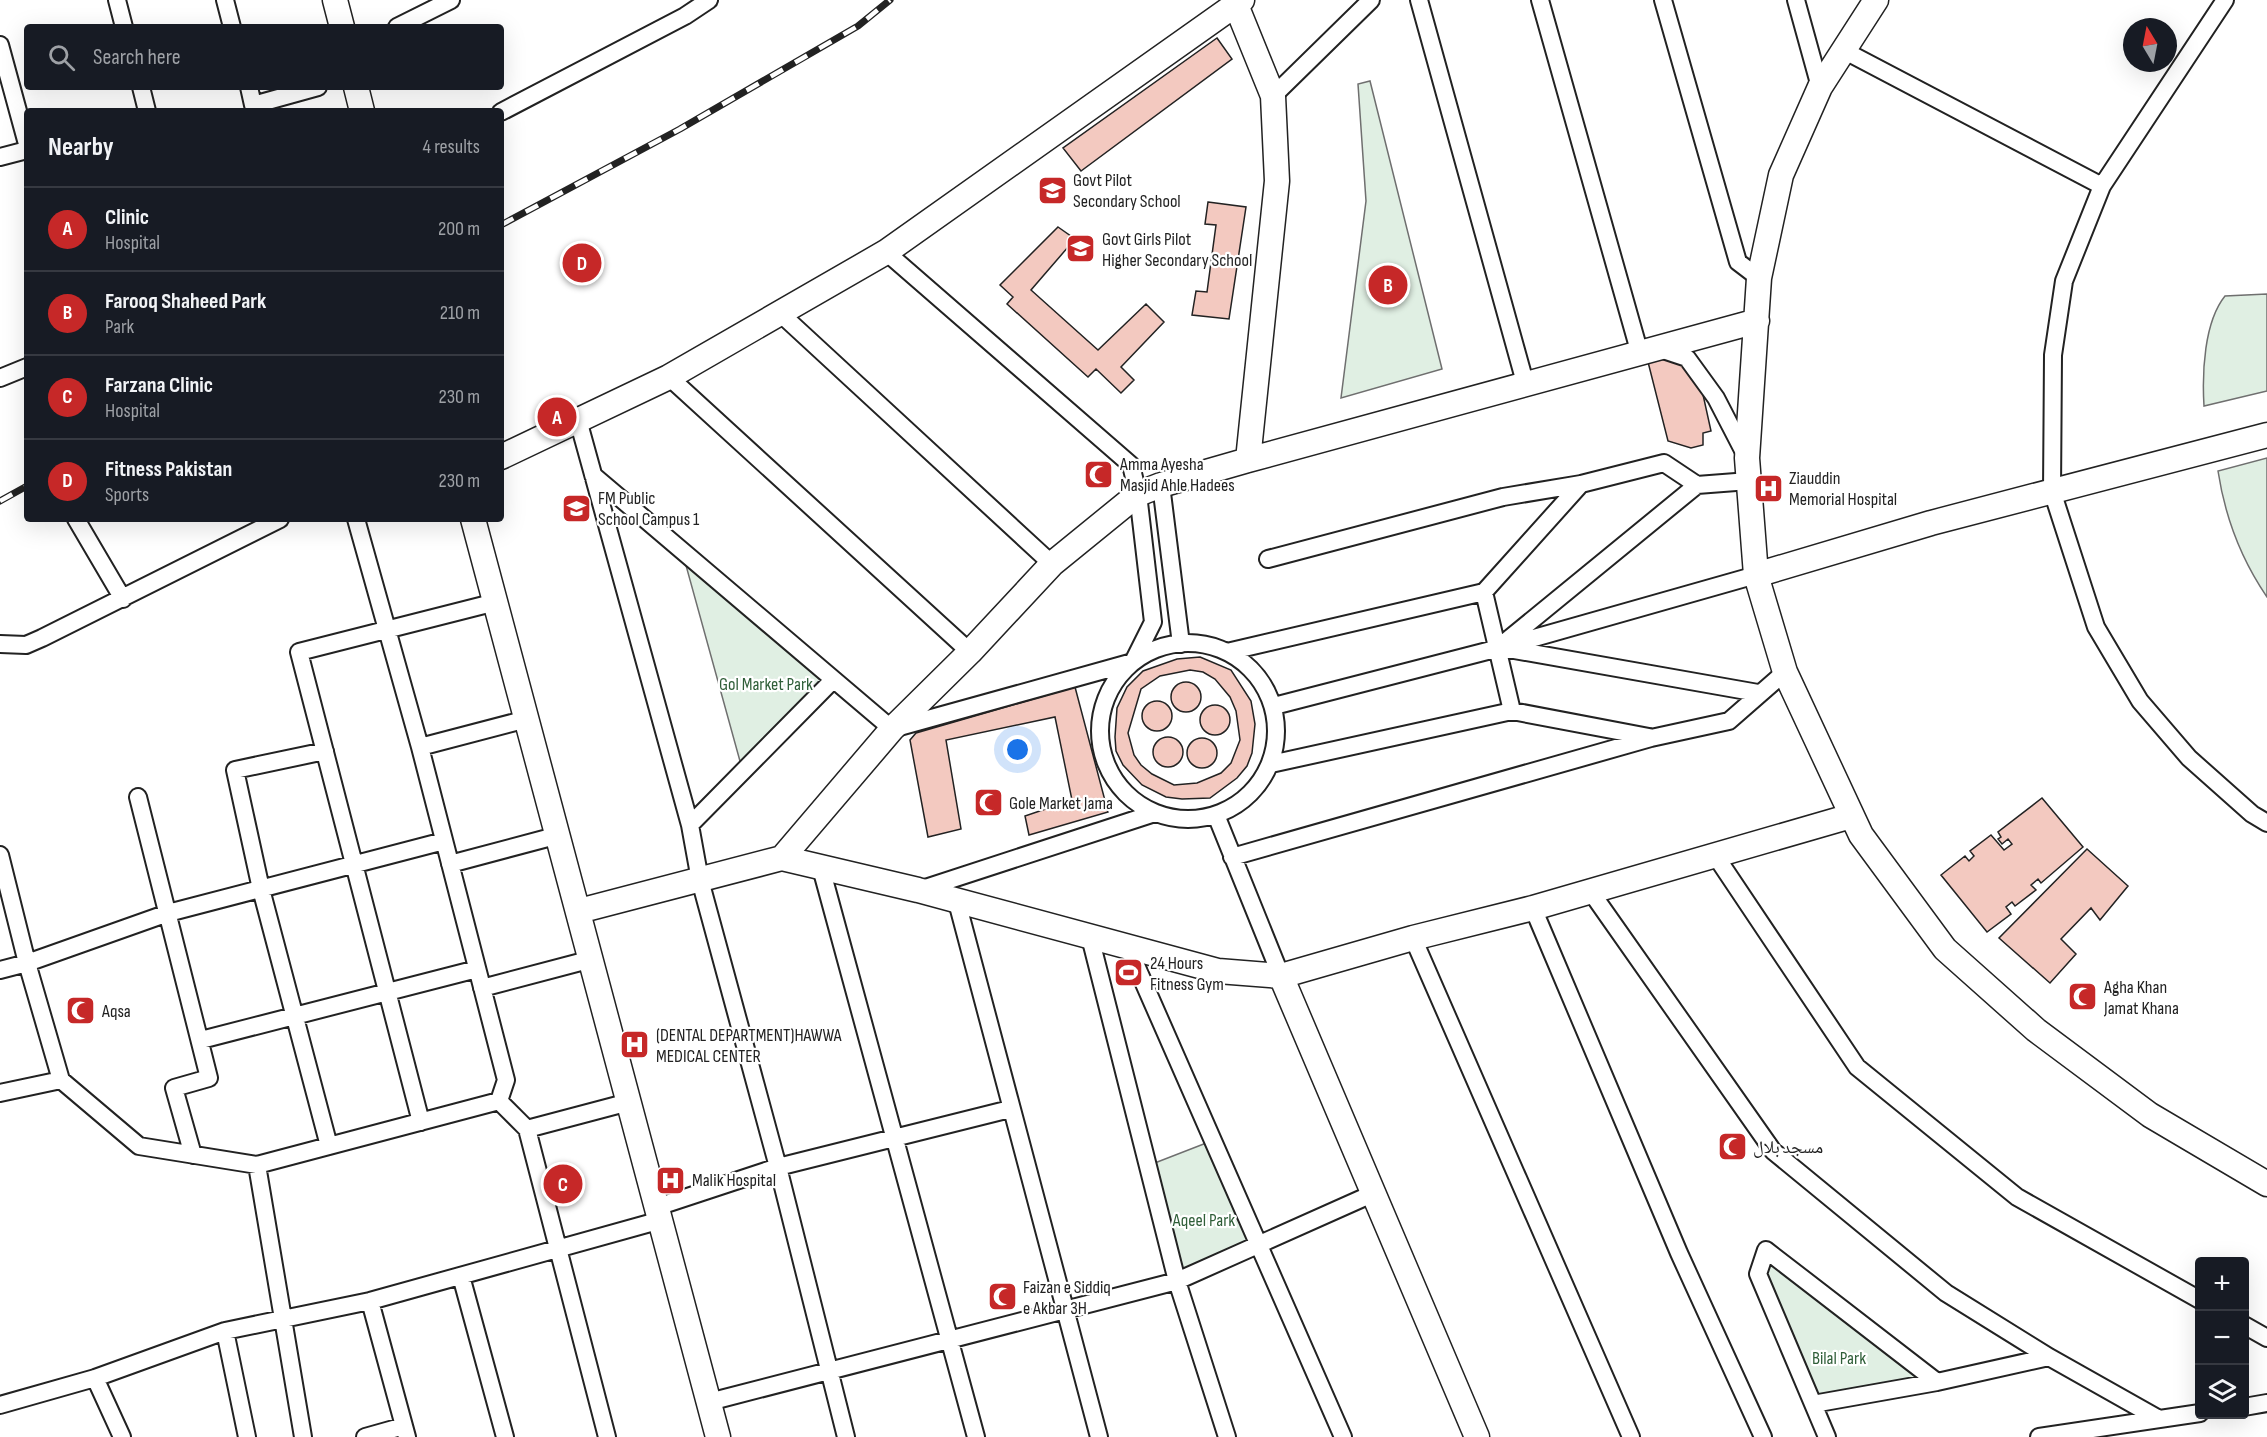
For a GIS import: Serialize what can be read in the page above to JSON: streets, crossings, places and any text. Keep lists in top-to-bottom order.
{
  "parks": ["Gol Market Park", "Aqeel Park", "Bilal Park"],
  "places": {
    "school or university": ["Govt Pilot Secondary School", "Govt Girls Pilot Higher Secondary School", "FM Public School Campus 1"],
    "mosque": [
      "Amma Ayesha Masjid Ahle Hadees",
      "Gole Market Jama",
      "Agha Khan Jamat Khana",
      "Aqsa",
      "مسجد بلال",
      "Faizan e Siddiq e Akbar 3H"
    ],
    "hospital": ["Ziauddin Memorial Hospital", "(DENTAL DEPARTMENT)HAWWA MEDICAL CENTER", "Malik Hospital"],
    "sports": ["24 Hours Fitness Gym"]
  },
  "north": "top",
  "page": {
    "search": "Search here",
    "heading": ["Nearby", "4 results"],
    "list": [
      {
        "mark": "A",
        "name": "Clinic",
        "note": "Hospital",
        "value": "200 m"
      },
      {
        "mark": "B",
        "name": "Farooq Shaheed Park",
        "note": "Park",
        "value": "210 m"
      },
      {
        "mark": "C",
        "name": "Farzana Clinic",
        "note": "Hospital",
        "value": "230 m"
      },
      {
        "mark": "D",
        "name": "Fitness Pakistan",
        "note": "Sports",
        "value": "230 m"
      }
    ],
    "pins": [
      "D",
      "B",
      "A",
      "C"
    ],
    "map_buttons": ["+", "−"]
  }
}
